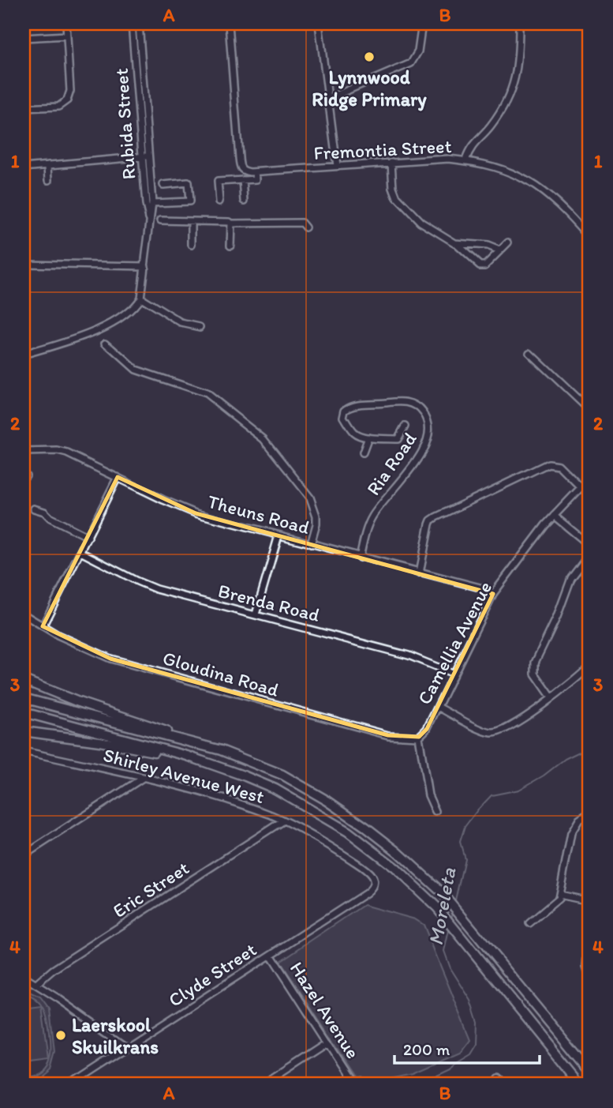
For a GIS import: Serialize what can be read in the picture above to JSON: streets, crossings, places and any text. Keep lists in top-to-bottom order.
{
  "streets": {
    "street": [
      "Rubida Street",
      "Fremontia Street",
      "Ria Road",
      "Theuns Road",
      "Brenda Road",
      "Camellia Avenue",
      "Gloudina Road",
      "Shirley Avenue West",
      "Eric Street",
      "Clyde Street",
      "Hazel Avenue"
    ]
  },
  "crossings": [
    ["Ria Road", "Theuns Road"],
    ["Theuns Road", "Camellia Avenue"],
    ["Brenda Road", "Camellia Avenue"],
    ["Camellia Avenue", "Gloudina Road"],
    ["Shirley Avenue West", "Eric Street"],
    ["Shirley Avenue West", "Clyde Street"],
    ["Clyde Street", "Hazel Avenue"]
  ],
  "water": ["Moreleta"],
  "places": ["Lynnwood Ridge Primary", "Laerskool Skuilkrans"],
  "scale_bar": "200 m",
  "grid": {
    "columns": ["A", "B"],
    "rows": [
      "1",
      "2",
      "3",
      "4"
    ]
  }
}
